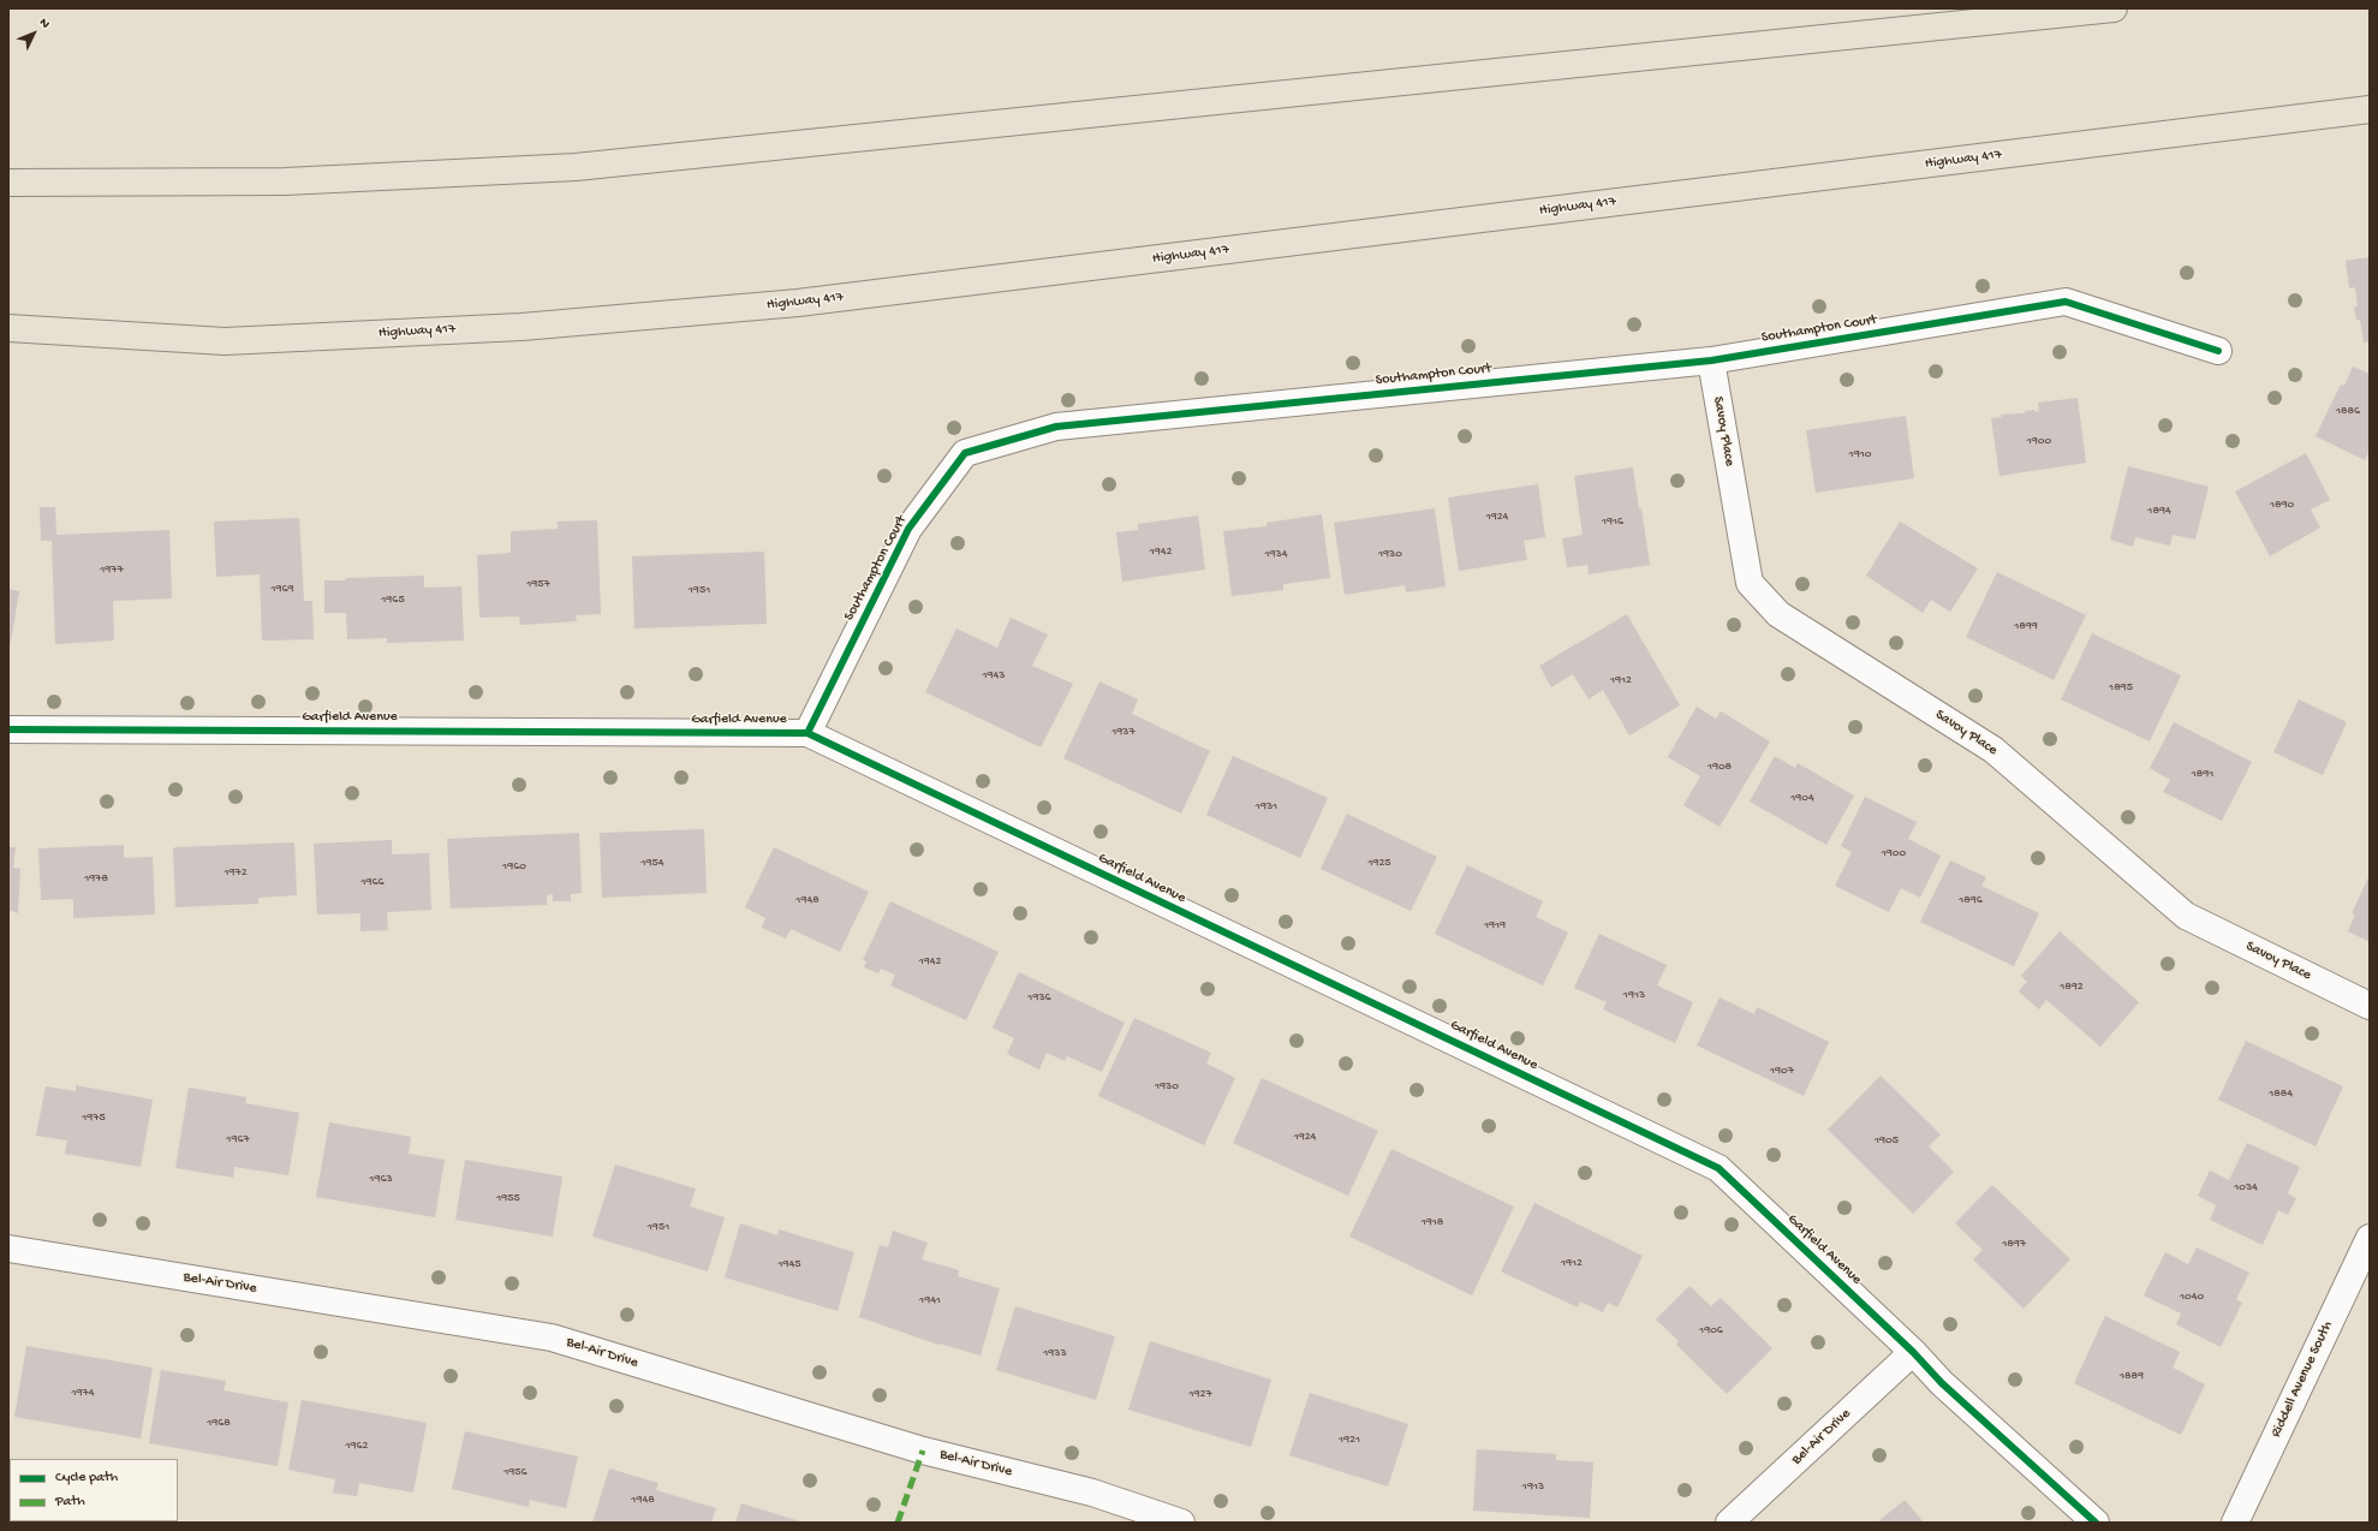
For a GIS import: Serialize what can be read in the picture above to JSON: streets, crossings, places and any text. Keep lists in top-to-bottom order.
{
  "streets": {
    "highway": ["Highway 417"],
    "street": [
      "Southampton Court",
      "Savoy Place",
      "Garfield Avenue",
      "Bel-Air Drive",
      "Riddell Avenue South"
    ]
  },
  "crossings": [
    ["Southampton Court", "Savoy Place"],
    ["Southampton Court", "Garfield Avenue"],
    ["Garfield Avenue", "Bel-Air Drive"]
  ],
  "house_numbers": [
    "1886",
    "1900",
    "1910",
    "1890",
    "1894",
    "1924",
    "1916",
    "1942",
    "1934",
    "1930",
    "1977",
    "1957",
    "1969",
    "1951",
    "1965",
    "1899",
    "1943",
    "1912",
    "1895",
    "1937",
    "1908",
    "1891",
    "1904",
    "1931",
    "1900",
    "1954",
    "1925",
    "1960",
    "1972",
    "1978",
    "1966",
    "1948",
    "1896",
    "1919",
    "1942",
    "1892",
    "1913",
    "1936",
    "1907",
    "1930",
    "1884",
    "1975",
    "1924",
    "1967",
    "1905",
    "1963",
    "1034",
    "1955",
    "1918",
    "1951",
    "1897",
    "1912",
    "1945",
    "1040",
    "1941",
    "1906",
    "1933",
    "1889",
    "1974",
    "1927",
    "1968",
    "1921",
    "1962",
    "1956",
    "1913",
    "1948"
  ],
  "legend": ["Cycle path", "Path"],
  "north": "top right"
}
